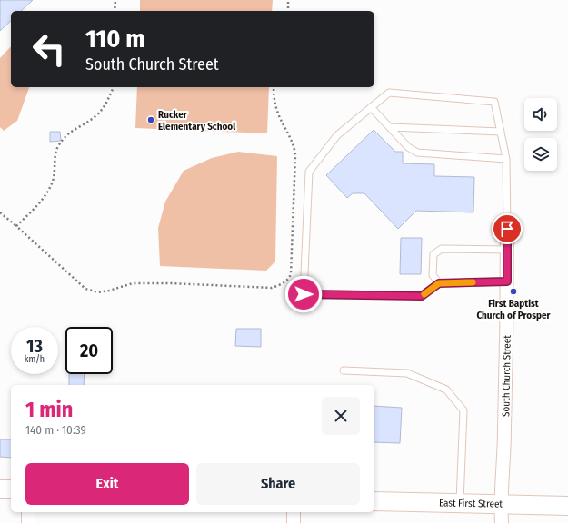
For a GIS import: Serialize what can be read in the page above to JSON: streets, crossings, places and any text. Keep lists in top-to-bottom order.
{
  "streets": {
    "street": ["South Church Street", "East First Street"]
  },
  "crossings": [
    ["South Church Street", "East First Street"]
  ],
  "places": ["Rucker Elementary School", "First Baptist Church of Prosper"],
  "page": {
    "turn": ["110 m", "South Church Street"],
    "speed": "13 km/h",
    "limit": "20",
    "heading": ["1 min", "140 m · 10:39"],
    "buttons": ["Exit", "Share"]
  }
}
